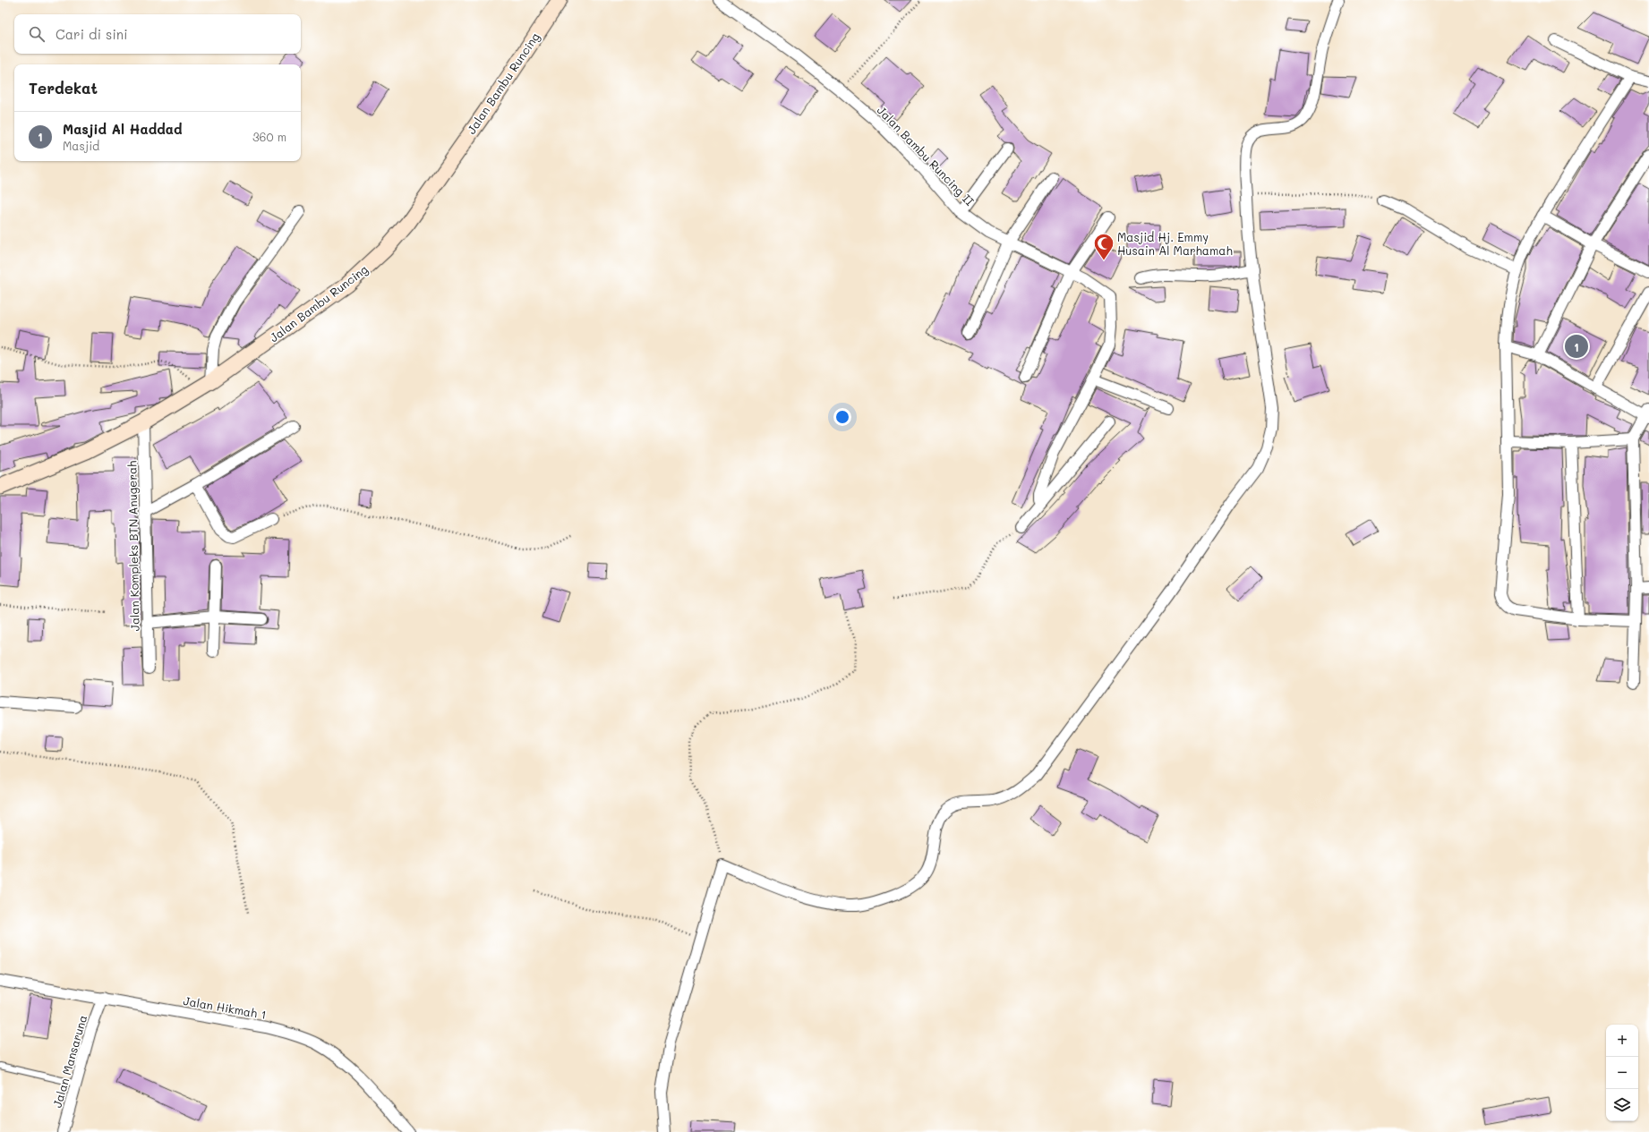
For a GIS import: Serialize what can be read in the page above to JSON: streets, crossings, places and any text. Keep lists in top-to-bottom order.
{
  "streets": {
    "street": [
      "Jalan Bambu Runcing",
      "Jalan Bambu Runcing II",
      "Jalan Kompleks BTN Anugerah",
      "Jalan Hikmah 1",
      "Jalan Mansaruna"
    ]
  },
  "crossings": [
    ["Jalan Bambu Runcing", "Jalan Kompleks BTN Anugerah"],
    ["Jalan Hikmah 1", "Jalan Mansaruna"]
  ],
  "places": {
    "mosque": ["Masjid Hj. Emmy Husain Al Marhamah"]
  },
  "page": {
    "search": "Cari di sini",
    "heading": "Terdekat",
    "list": [
      {
        "mark": "1",
        "name": "Masjid Al Haddad",
        "note": "Masjid",
        "value": "360 m"
      }
    ],
    "pins": "1",
    "map_buttons": ["+", "−"]
  }
}
